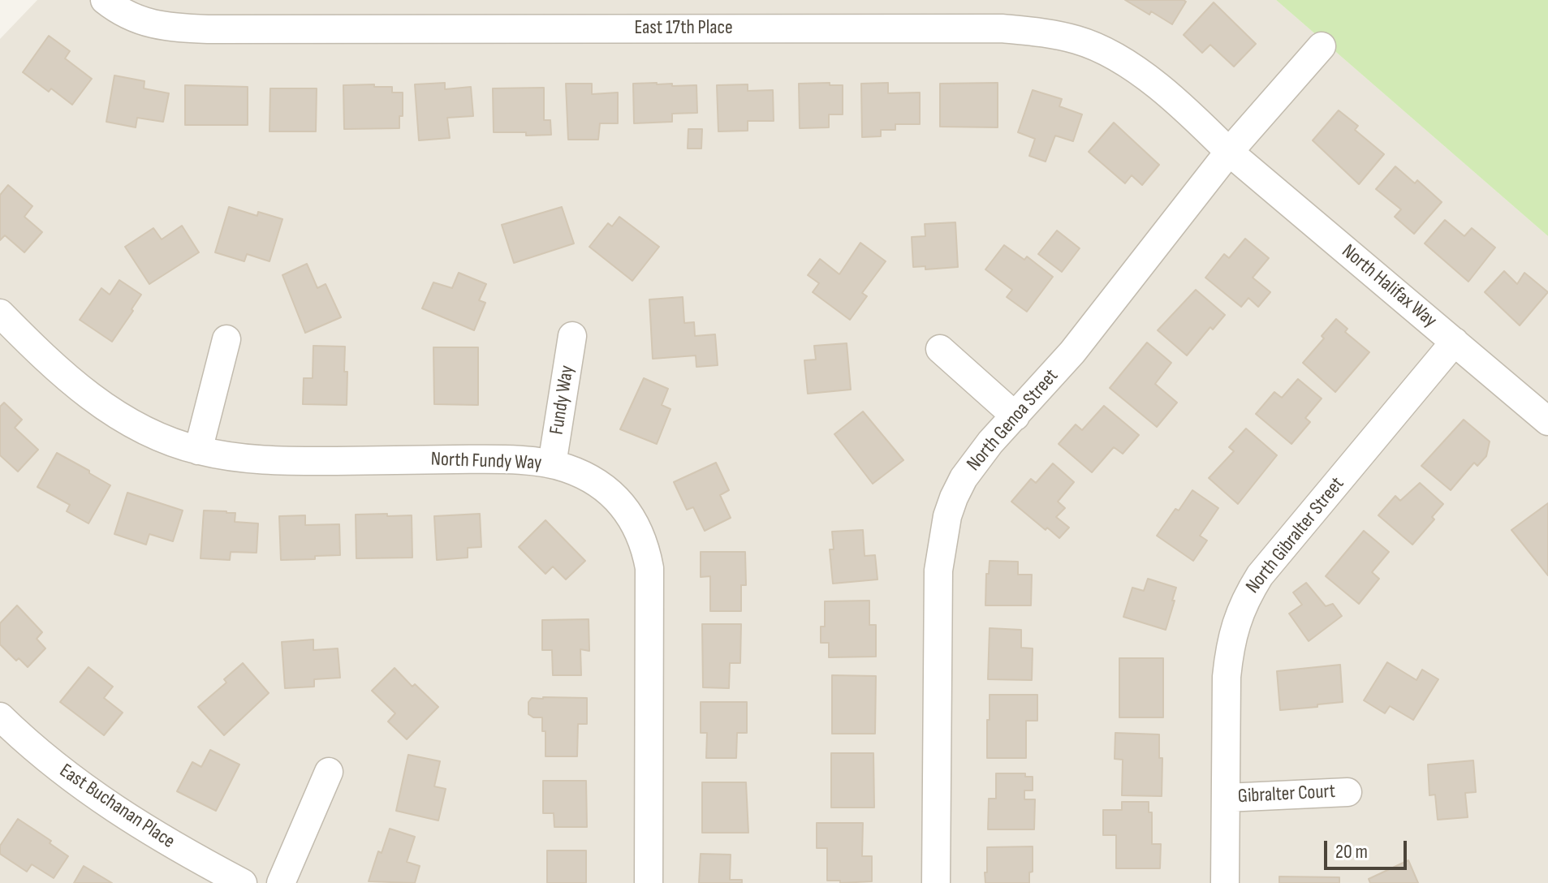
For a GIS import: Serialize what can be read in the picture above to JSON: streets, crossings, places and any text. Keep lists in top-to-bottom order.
{
  "streets": {
    "street": [
      "East 17th Place",
      "North Halifax Way",
      "Fundy Way",
      "North Genoa Street",
      "North Fundy Way",
      "North Gibralter Street",
      "Gibralter Court",
      "East Buchanan Place"
    ]
  },
  "crossings": [
    ["East 17th Place", "North Halifax Way"],
    ["East 17th Place", "North Genoa Street"],
    ["North Halifax Way", "North Genoa Street"],
    ["North Halifax Way", "North Gibralter Street"],
    ["Fundy Way", "North Fundy Way"],
    ["North Gibralter Street", "Gibralter Court"]
  ],
  "scale_bar": "20 m"
}
